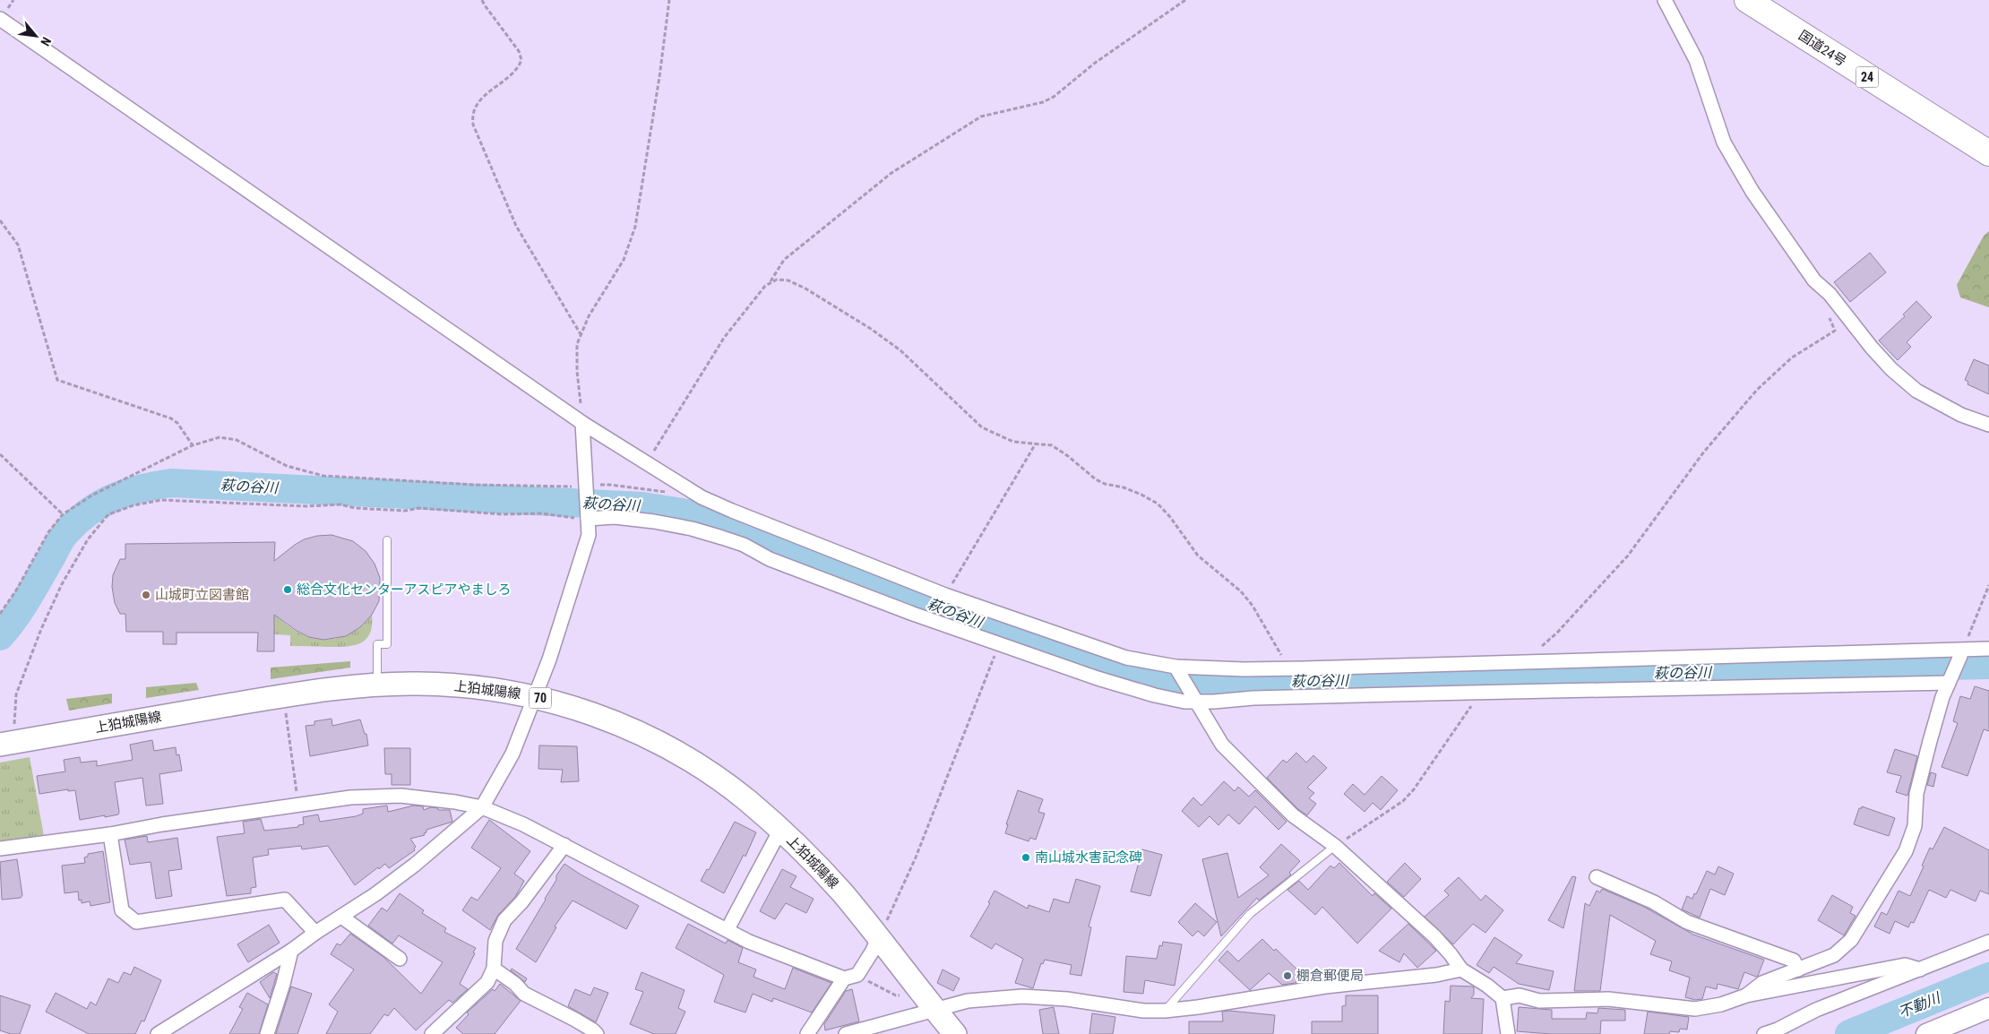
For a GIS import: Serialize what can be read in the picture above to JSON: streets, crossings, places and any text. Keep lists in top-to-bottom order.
{
  "streets": {
    "highway": ["国道24号", "24"],
    "main road": ["上狛城陽線", "70"]
  },
  "water": ["萩の谷川", "不動川"],
  "places": [
    "総合文化センターアスピアやましろ",
    "山城町立図書館",
    "南山城水害記念碑",
    "棚倉郵便局"
  ],
  "north": "bottom right"
}
